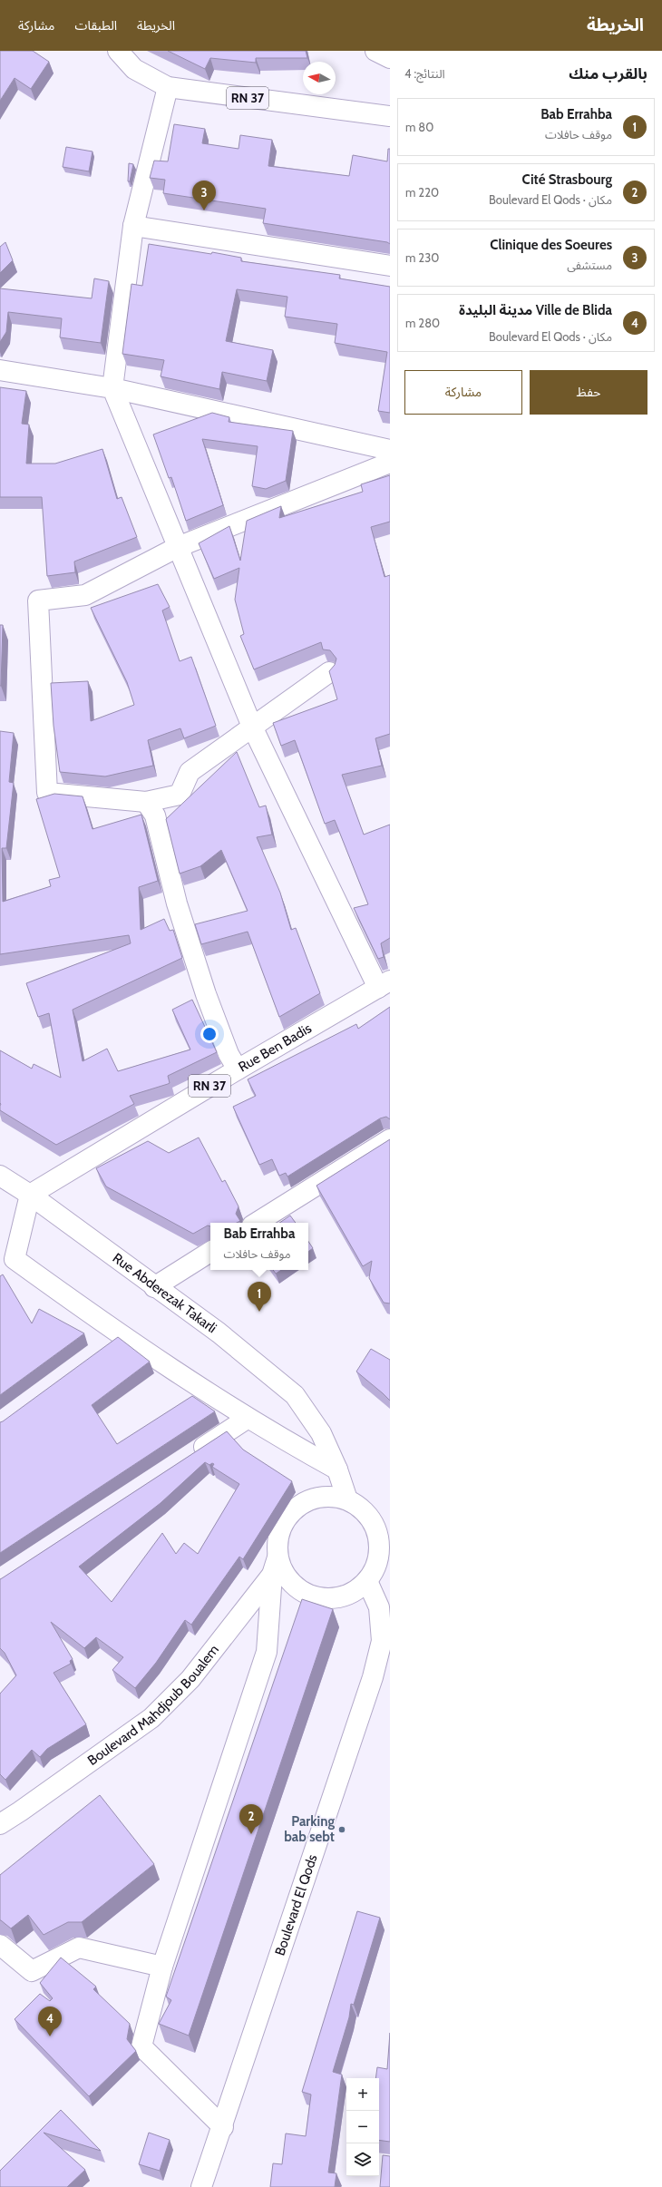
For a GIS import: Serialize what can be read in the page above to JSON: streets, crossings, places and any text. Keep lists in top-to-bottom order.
{
  "streets": {
    "street": [
      "RN 37",
      "Rue Ben Badis",
      "Rue Abderezak Takarli",
      "Boulevard Mahdjoub Boualem",
      "Boulevard El Qods"
    ]
  },
  "crossings": [
    ["Rue Ben Badis", "Rue Abderezak Takarli"],
    ["Rue Abderezak Takarli", "Boulevard Mahdjoub Boualem"],
    ["Rue Abderezak Takarli", "Boulevard El Qods"],
    ["Boulevard Mahdjoub Boualem", "Boulevard El Qods"]
  ],
  "places": ["Parking bab sebt"],
  "north": "left",
  "page": {
    "header": "الخريطة",
    "nav": ["الخريطة", "الطبقات", "مشاركة"],
    "heading": ["بالقرب منك", "النتائج: 4"],
    "list": [
      {
        "mark": "1",
        "name": "Bab Errahba",
        "note": "موقف حافلات",
        "value": "80 m"
      },
      {
        "mark": "2",
        "name": "Cité Strasbourg",
        "note": "مكان · Boulevard El Qods",
        "value": "220 m"
      },
      {
        "mark": "3",
        "name": "Clinique des Soeures",
        "note": "مستشفى",
        "value": "230 m"
      },
      {
        "mark": "4",
        "name": "Ville de Blida مدينة البليدة",
        "note": "مكان · Boulevard El Qods",
        "value": "280 m"
      }
    ],
    "pins": [
      "3",
      "1",
      "2",
      "4"
    ],
    "buttons": ["حفظ", "مشاركة"],
    "popup": ["Bab Errahba", "موقف حافلات"],
    "map_buttons": ["+", "−"]
  }
}
